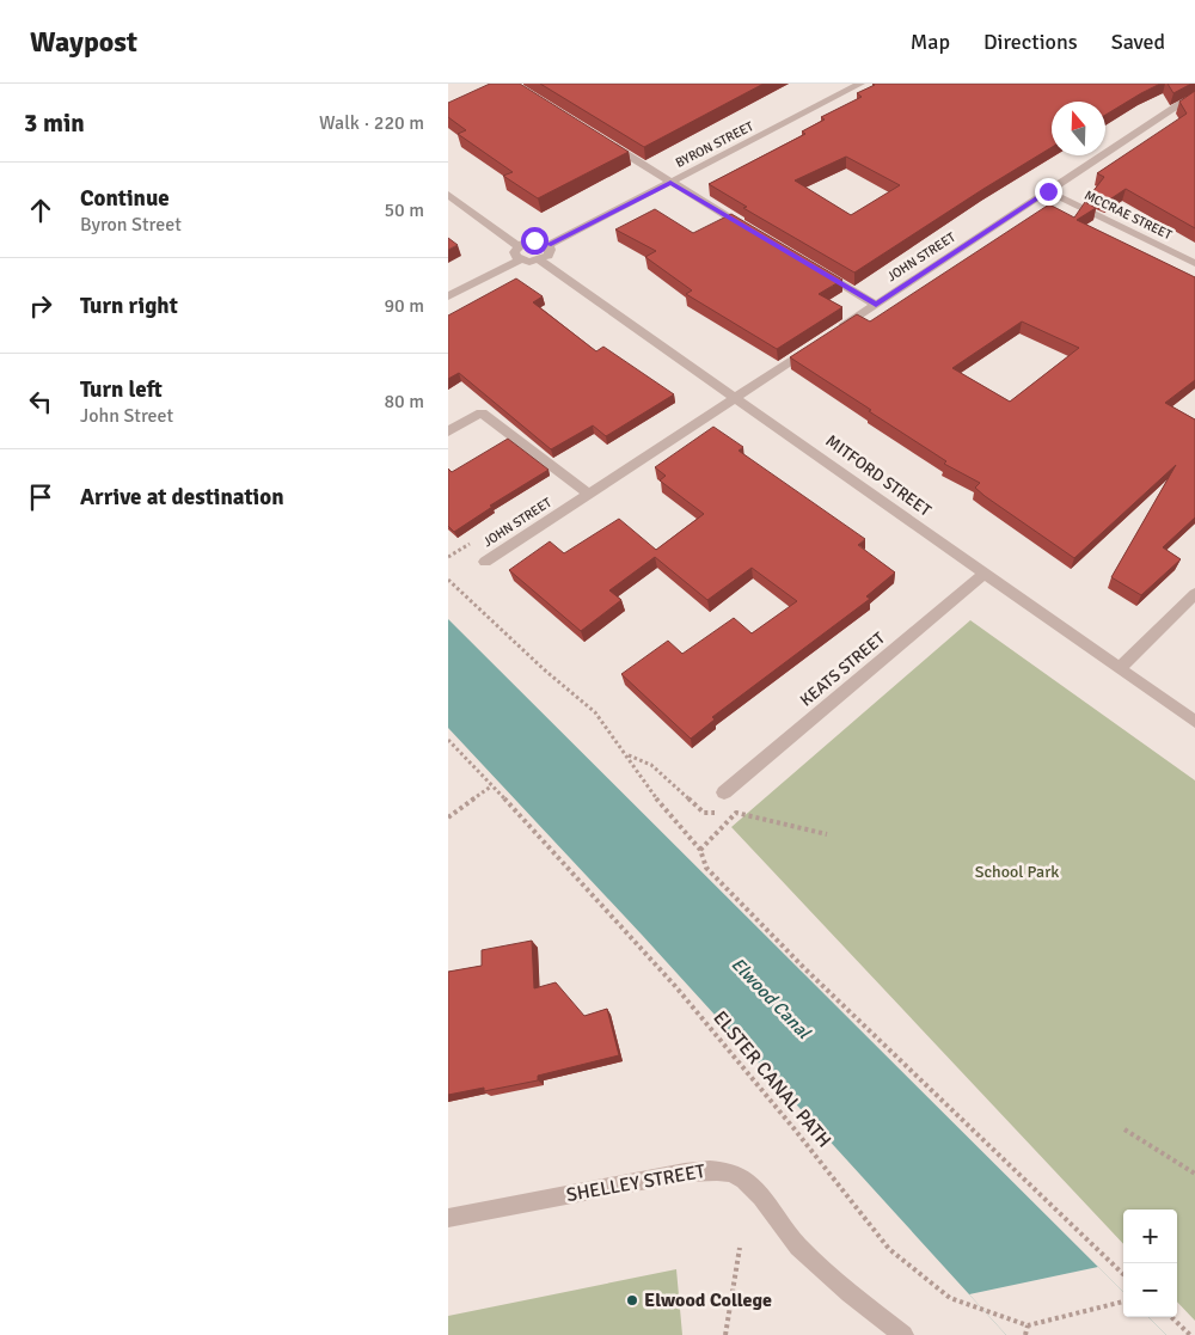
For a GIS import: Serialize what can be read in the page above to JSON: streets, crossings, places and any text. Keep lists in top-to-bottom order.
{
  "streets": {
    "street": [
      "BYRON STREET",
      "MCCRAE STREET",
      "JOHN STREET",
      "MITFORD STREET",
      "KEATS STREET",
      "SHELLEY STREET"
    ],
    "path": ["ELSTER CANAL PATH"]
  },
  "crossings": [
    ["MCCRAE STREET", "JOHN STREET"],
    ["JOHN STREET", "MITFORD STREET"],
    ["MITFORD STREET", "KEATS STREET"]
  ],
  "water": ["Elwood Canal"],
  "parks": ["School Park"],
  "places": ["Elwood College"],
  "north": "top",
  "page": {
    "header": "Waypost",
    "nav": ["Map", "Directions", "Saved"],
    "heading": ["3 min", "Walk · 220 m"],
    "list": [
      ["Continue", "Byron Street", "50 m"],
      ["Turn right", "90 m"],
      ["Turn left", "John Street", "80 m"],
      "Arrive at destination"
    ],
    "map_buttons": ["+", "−"]
  }
}
